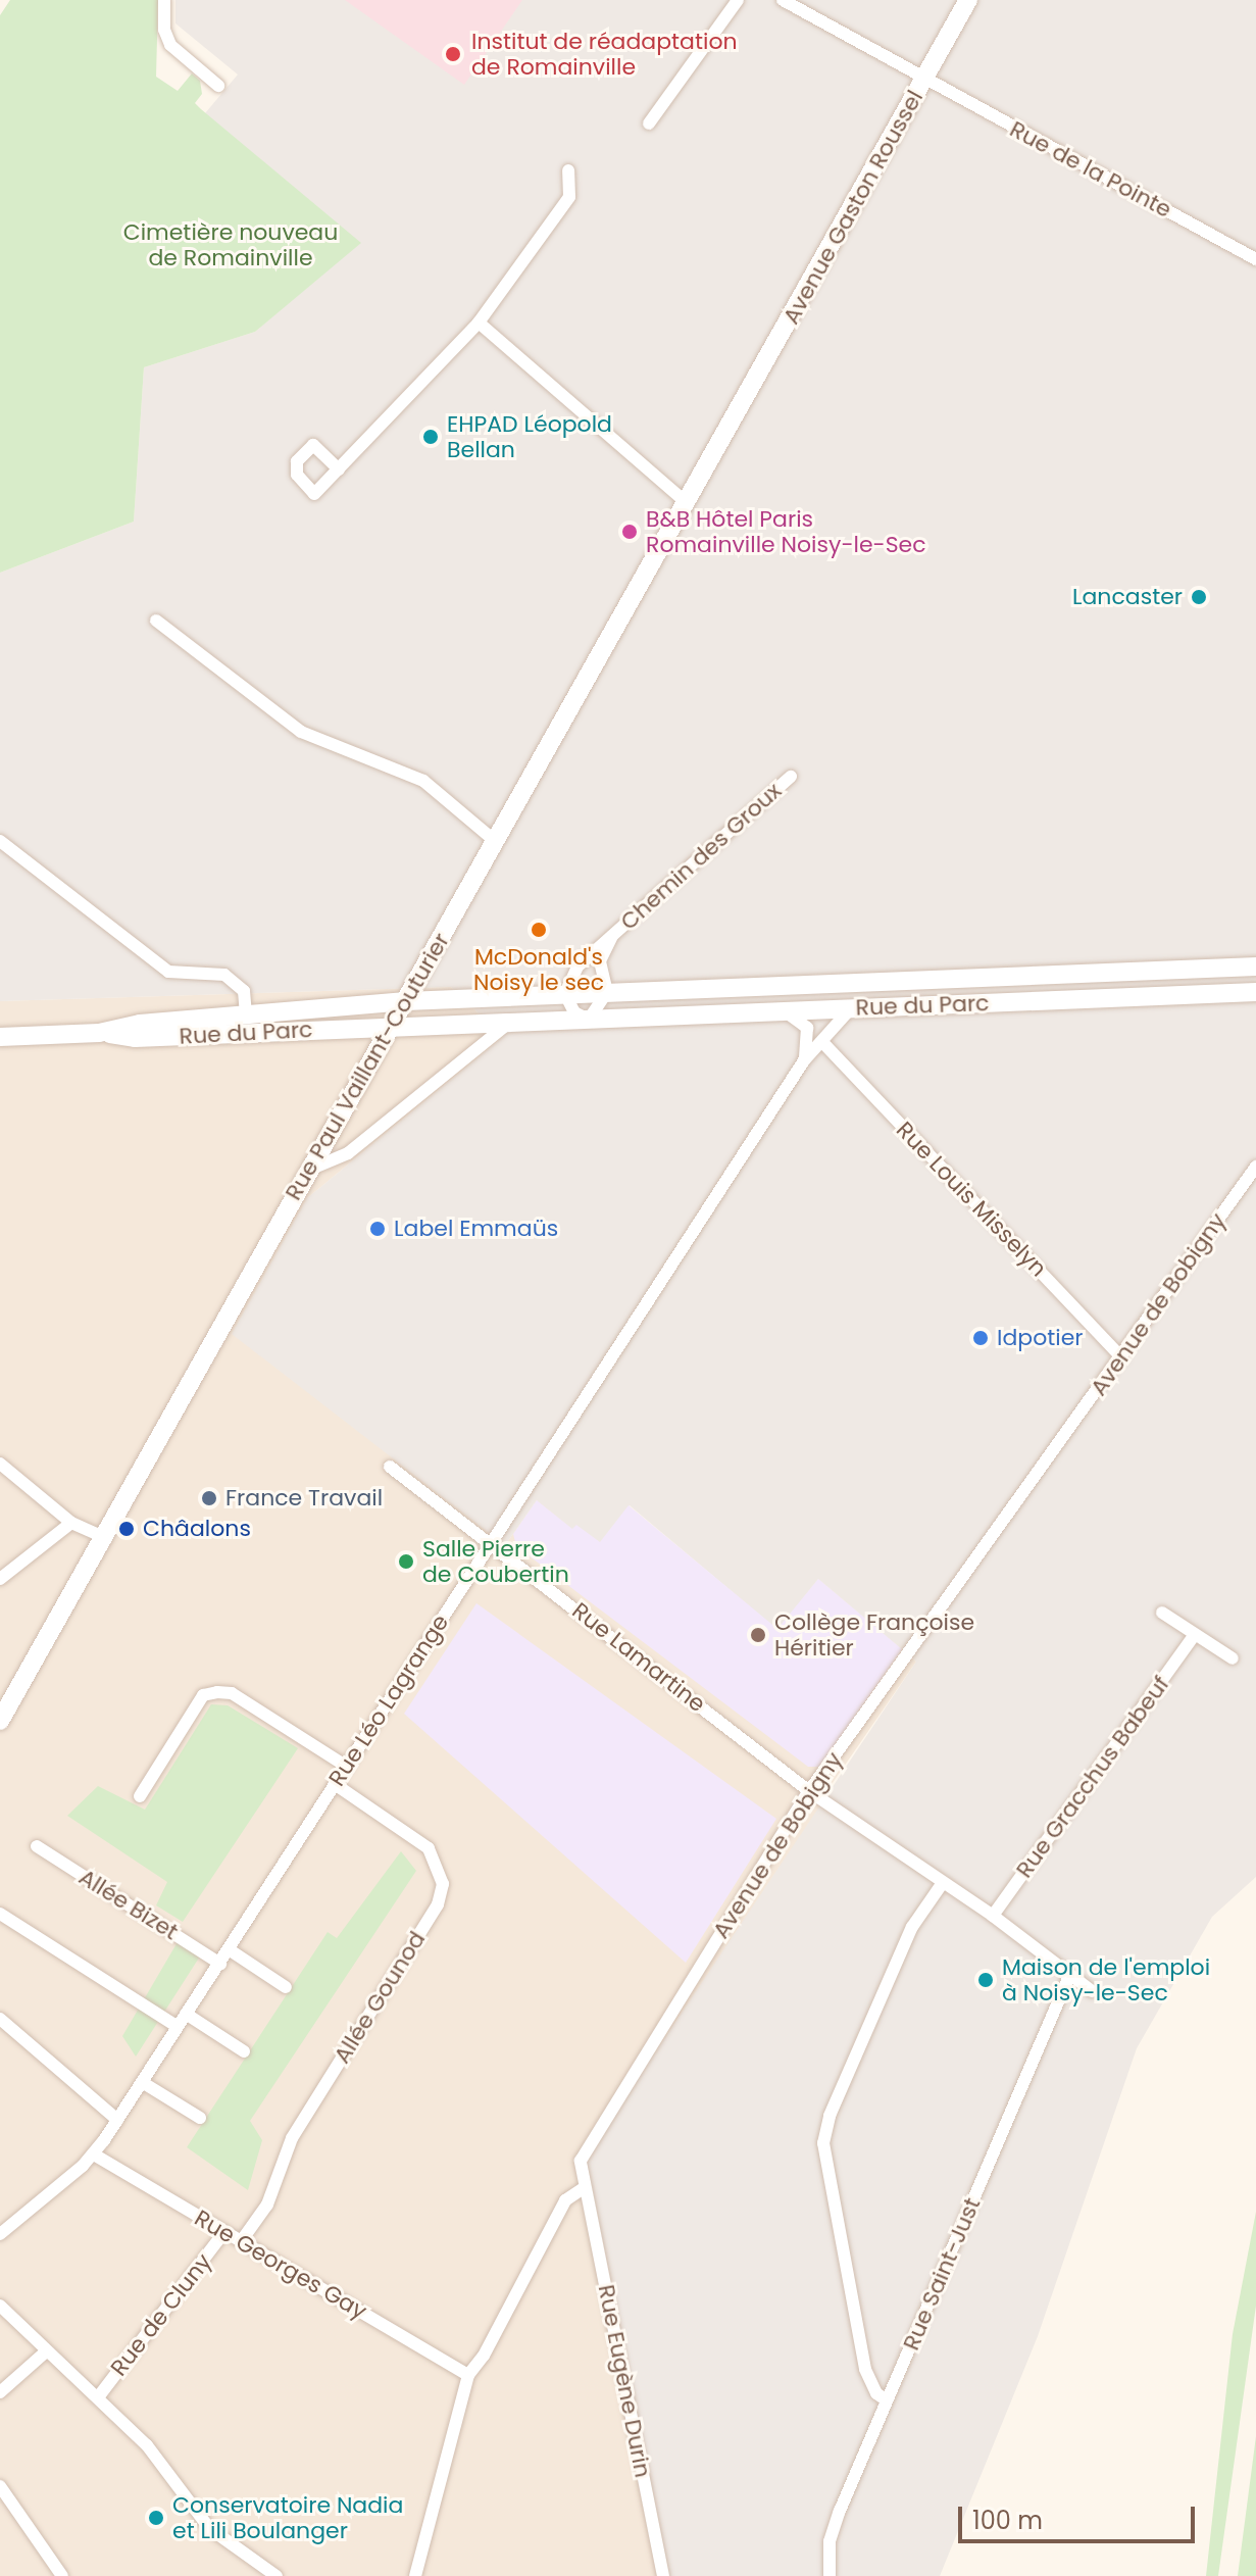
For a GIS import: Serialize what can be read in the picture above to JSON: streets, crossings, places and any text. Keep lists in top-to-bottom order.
{
  "streets": {
    "main road": ["Avenue Gaston Roussel", "Rue du Parc", "Rue Paul Vaillant-Couturier"],
    "street": [
      "Rue de la Pointe",
      "Chemin des Groux",
      "Rue Louis Misselyn",
      "Avenue de Bobigny",
      "Rue Lamartine",
      "Rue Léo Lagrange",
      "Rue Gracchus Babeuf",
      "Allée Bizet",
      "Allée Gounod",
      "Rue Georges Gay",
      "Rue Saint-Just",
      "Rue de Cluny",
      "Rue Eugène Durin"
    ]
  },
  "crossings": [
    ["Rue de la Pointe", "Avenue Gaston Roussel"],
    ["Avenue Gaston Roussel", "Rue Paul Vaillant-Couturier"],
    ["Chemin des Groux", "Rue du Parc"],
    ["Rue du Parc", "Rue Paul Vaillant-Couturier"],
    ["Rue du Parc", "Rue Léo Lagrange"],
    ["Rue Louis Misselyn", "Avenue de Bobigny"],
    ["Rue Louis Misselyn", "Rue Léo Lagrange"],
    ["Avenue de Bobigny", "Rue Lamartine"],
    ["Avenue de Bobigny", "Rue Eugène Durin"],
    ["Rue Lamartine", "Rue Léo Lagrange"],
    ["Rue Léo Lagrange", "Allée Bizet"],
    ["Rue Léo Lagrange", "Allée Gounod"],
    ["Rue Léo Lagrange", "Rue Georges Gay"],
    ["Allée Gounod", "Rue Georges Gay"],
    ["Rue Georges Gay", "Rue de Cluny"]
  ],
  "parks": ["Cimetière nouveau de Romainville"],
  "places": [
    "Institut de réadaptation de Romainville",
    "EHPAD Léopold Bellan",
    "B&B Hôtel Paris Romainville Noisy-le-Sec",
    "Lancaster",
    "McDonald's Noisy le sec",
    "Label Emmaüs",
    "Idpotier",
    "France Travail",
    "Châalons",
    "Salle Pierre de Coubertin",
    "Collège Françoise Héritier",
    "Maison de l'emploi à Noisy-le-Sec",
    "Conservatoire Nadia et Lili Boulanger"
  ],
  "scale_bar": "100 m"
}
